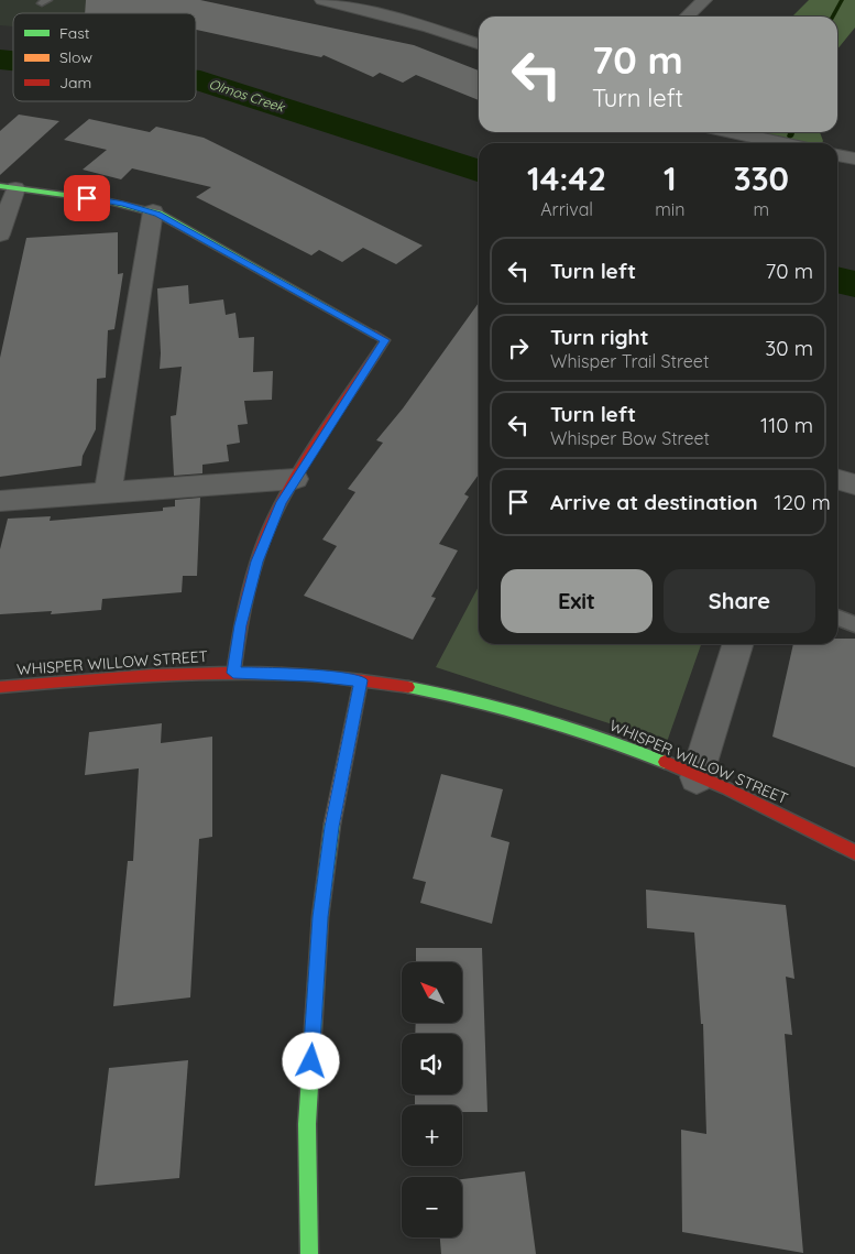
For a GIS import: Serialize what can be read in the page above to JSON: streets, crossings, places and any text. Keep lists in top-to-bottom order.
{
  "streets": {
    "street": ["WHISPER WILLOW STREET"]
  },
  "water": ["Olmos Creek"],
  "legend": ["Fast", "Slow", "Jam"],
  "north": "top left",
  "page": {
    "turn": ["70 m", "Turn left"],
    "eta": [
      "14:42",
      "Arrival",
      "1",
      "min",
      "330",
      "m"
    ],
    "list": [
      {
        "name": "Turn left",
        "value": "70 m"
      },
      {
        "name": "Turn right",
        "note": "Whisper Trail Street",
        "value": "30 m"
      },
      {
        "name": "Turn left",
        "note": "Whisper Bow Street",
        "value": "110 m"
      },
      {
        "name": "Arrive at destination",
        "value": "120 m"
      }
    ],
    "buttons": ["Exit", "Share"],
    "map_buttons": ["+", "−"]
  }
}
